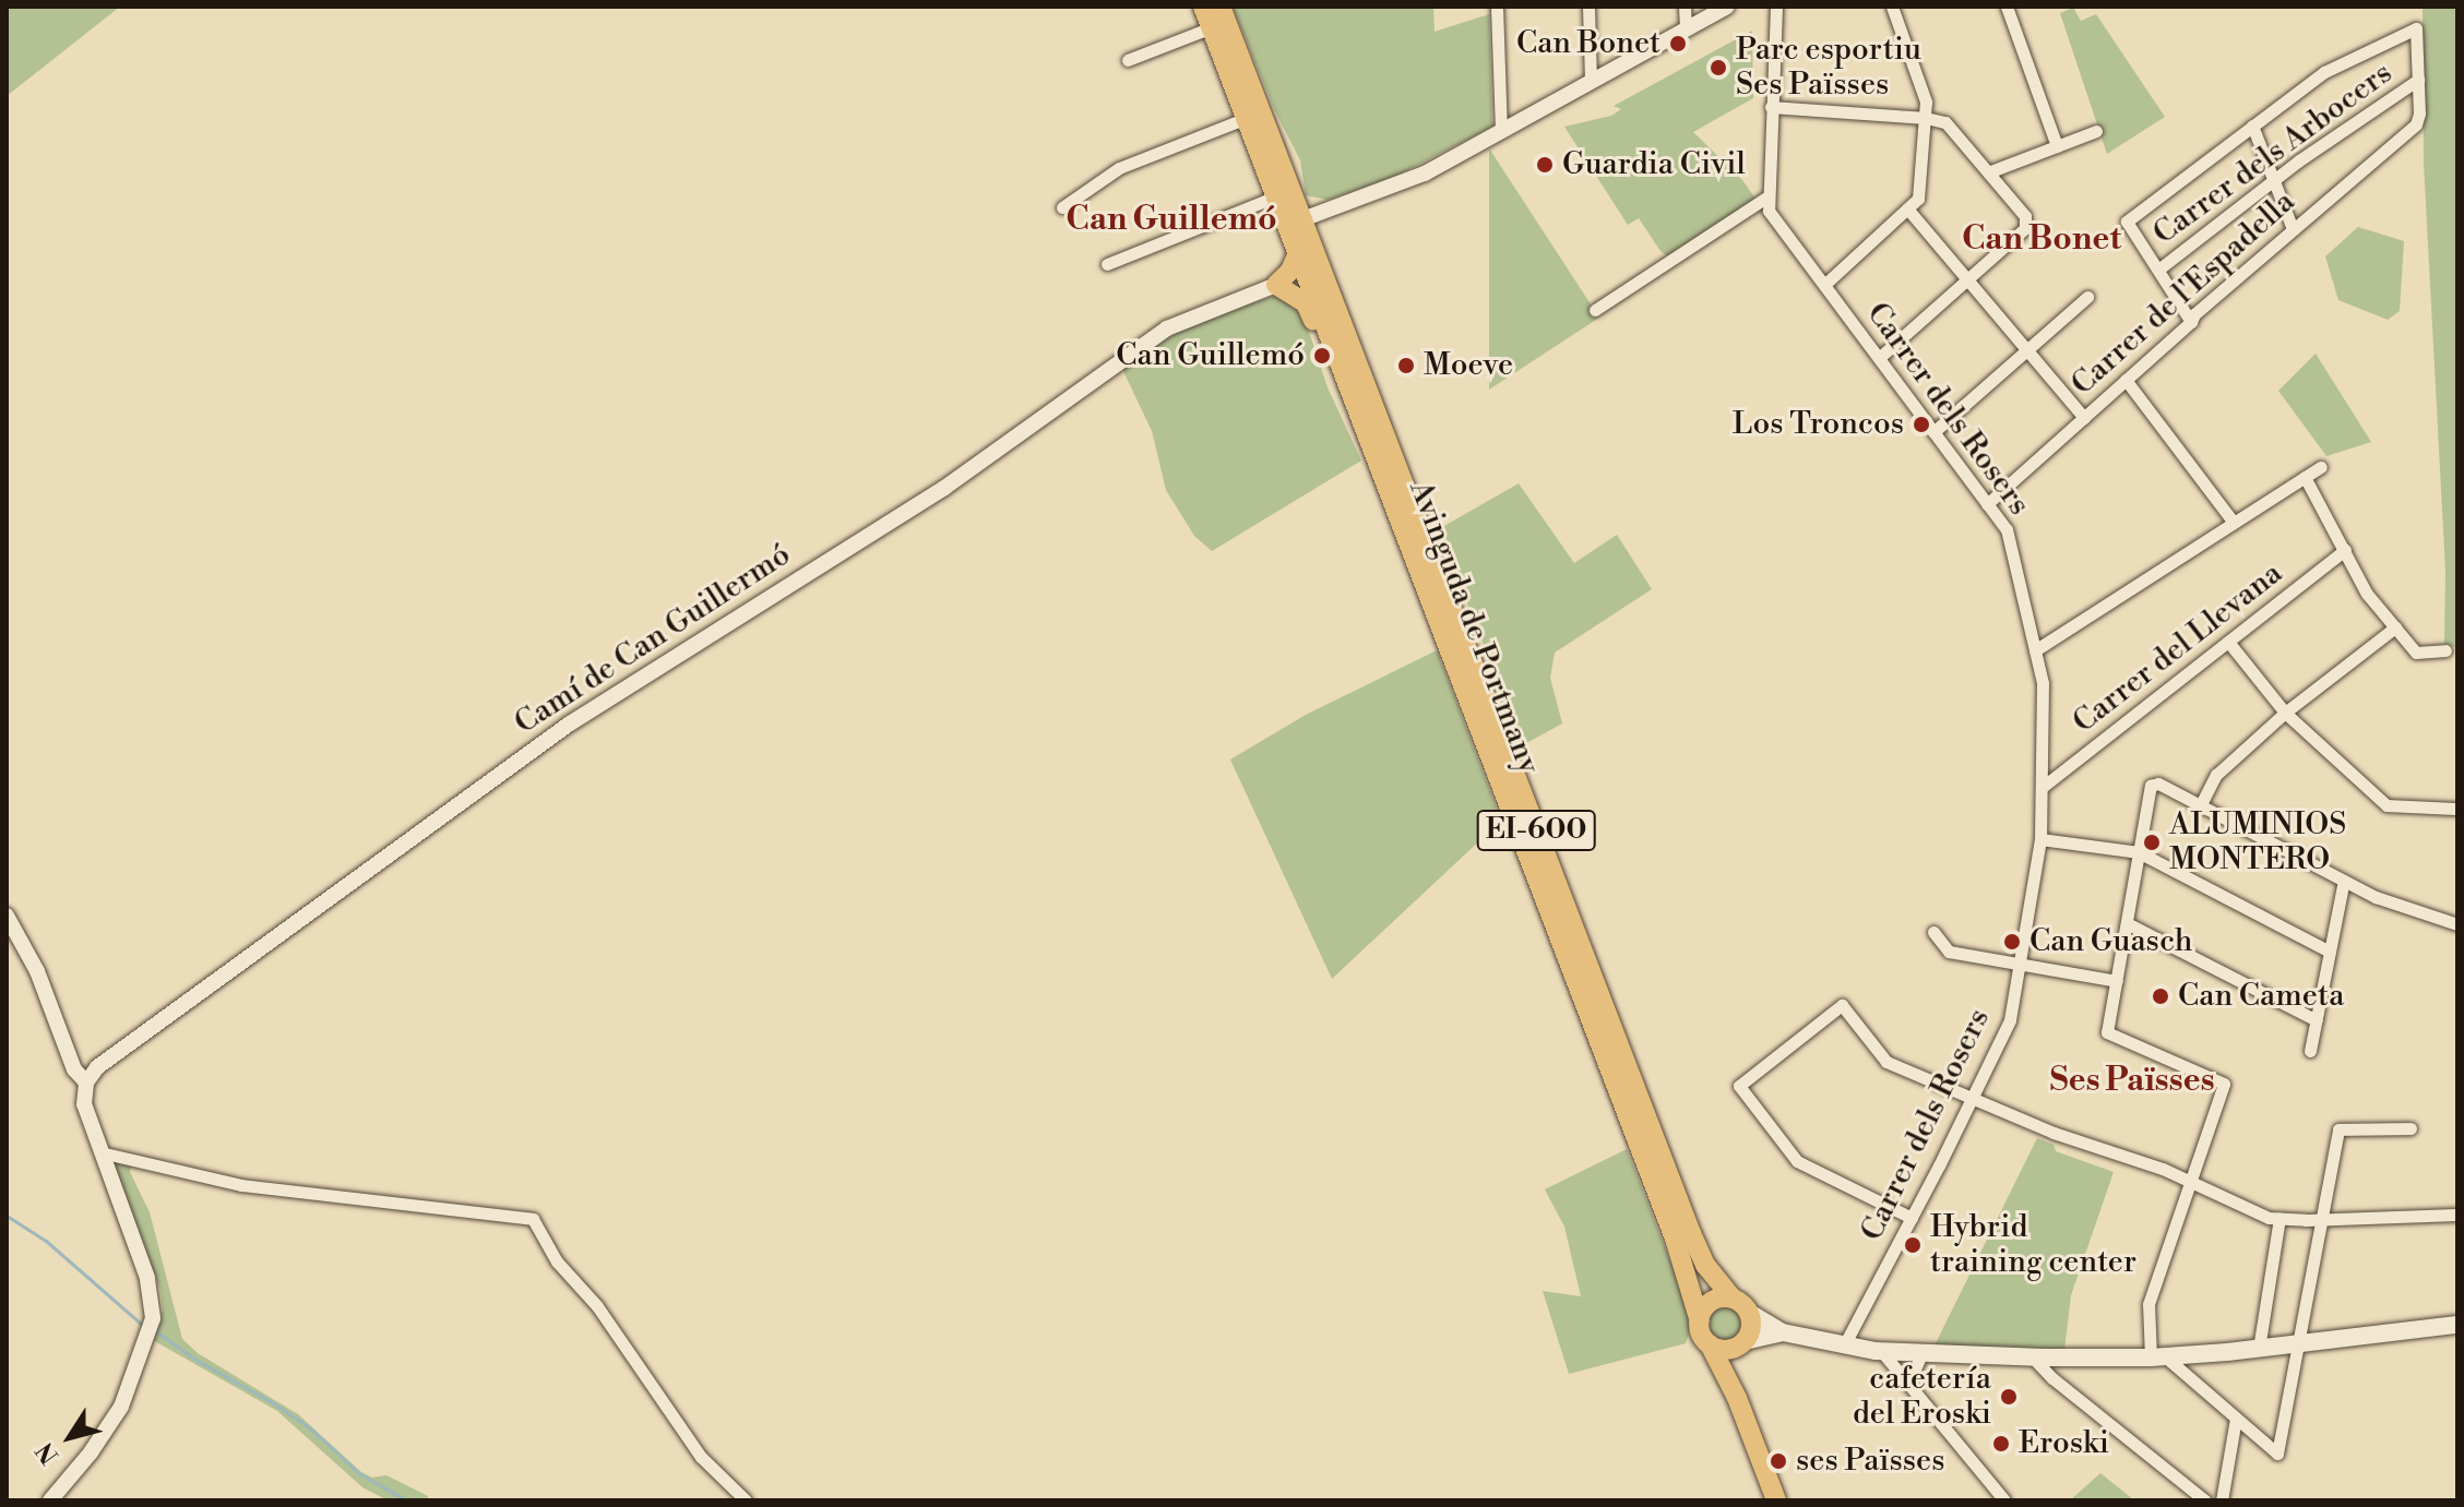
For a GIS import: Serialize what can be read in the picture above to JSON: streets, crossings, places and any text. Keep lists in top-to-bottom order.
{
  "streets": {
    "main road": ["Avinguda de Portmany", "EI-600"],
    "street": [
      "Carrer dels Arbocers",
      "Carrer de l'Espadella",
      "Carrer dels Rosers",
      "Camí de Can Guillermó",
      "Carrer del Llevana"
    ]
  },
  "crossings": [
    ["Carrer dels Arbocers", "Carrer de l'Espadella"],
    ["Carrer de l'Espadella", "Carrer dels Rosers"],
    ["Carrer dels Rosers", "Carrer del Llevana"],
    ["Avinguda de Portmany", "EI-600"]
  ],
  "districts": ["Can Guillemó", "Can Bonet", "Ses Païsses"],
  "places": [
    "Can Bonet",
    "Parc esportiu Ses Païsses",
    "Guardia Civil",
    "Can Guillemó",
    "Moeve",
    "Los Troncos",
    "ALUMINIOS MONTERO",
    "Can Guasch",
    "Can Cameta",
    "Hybrid training center",
    "cafetería del Eroski",
    "Eroski",
    "ses Païsses"
  ],
  "north": "bottom left"
}
